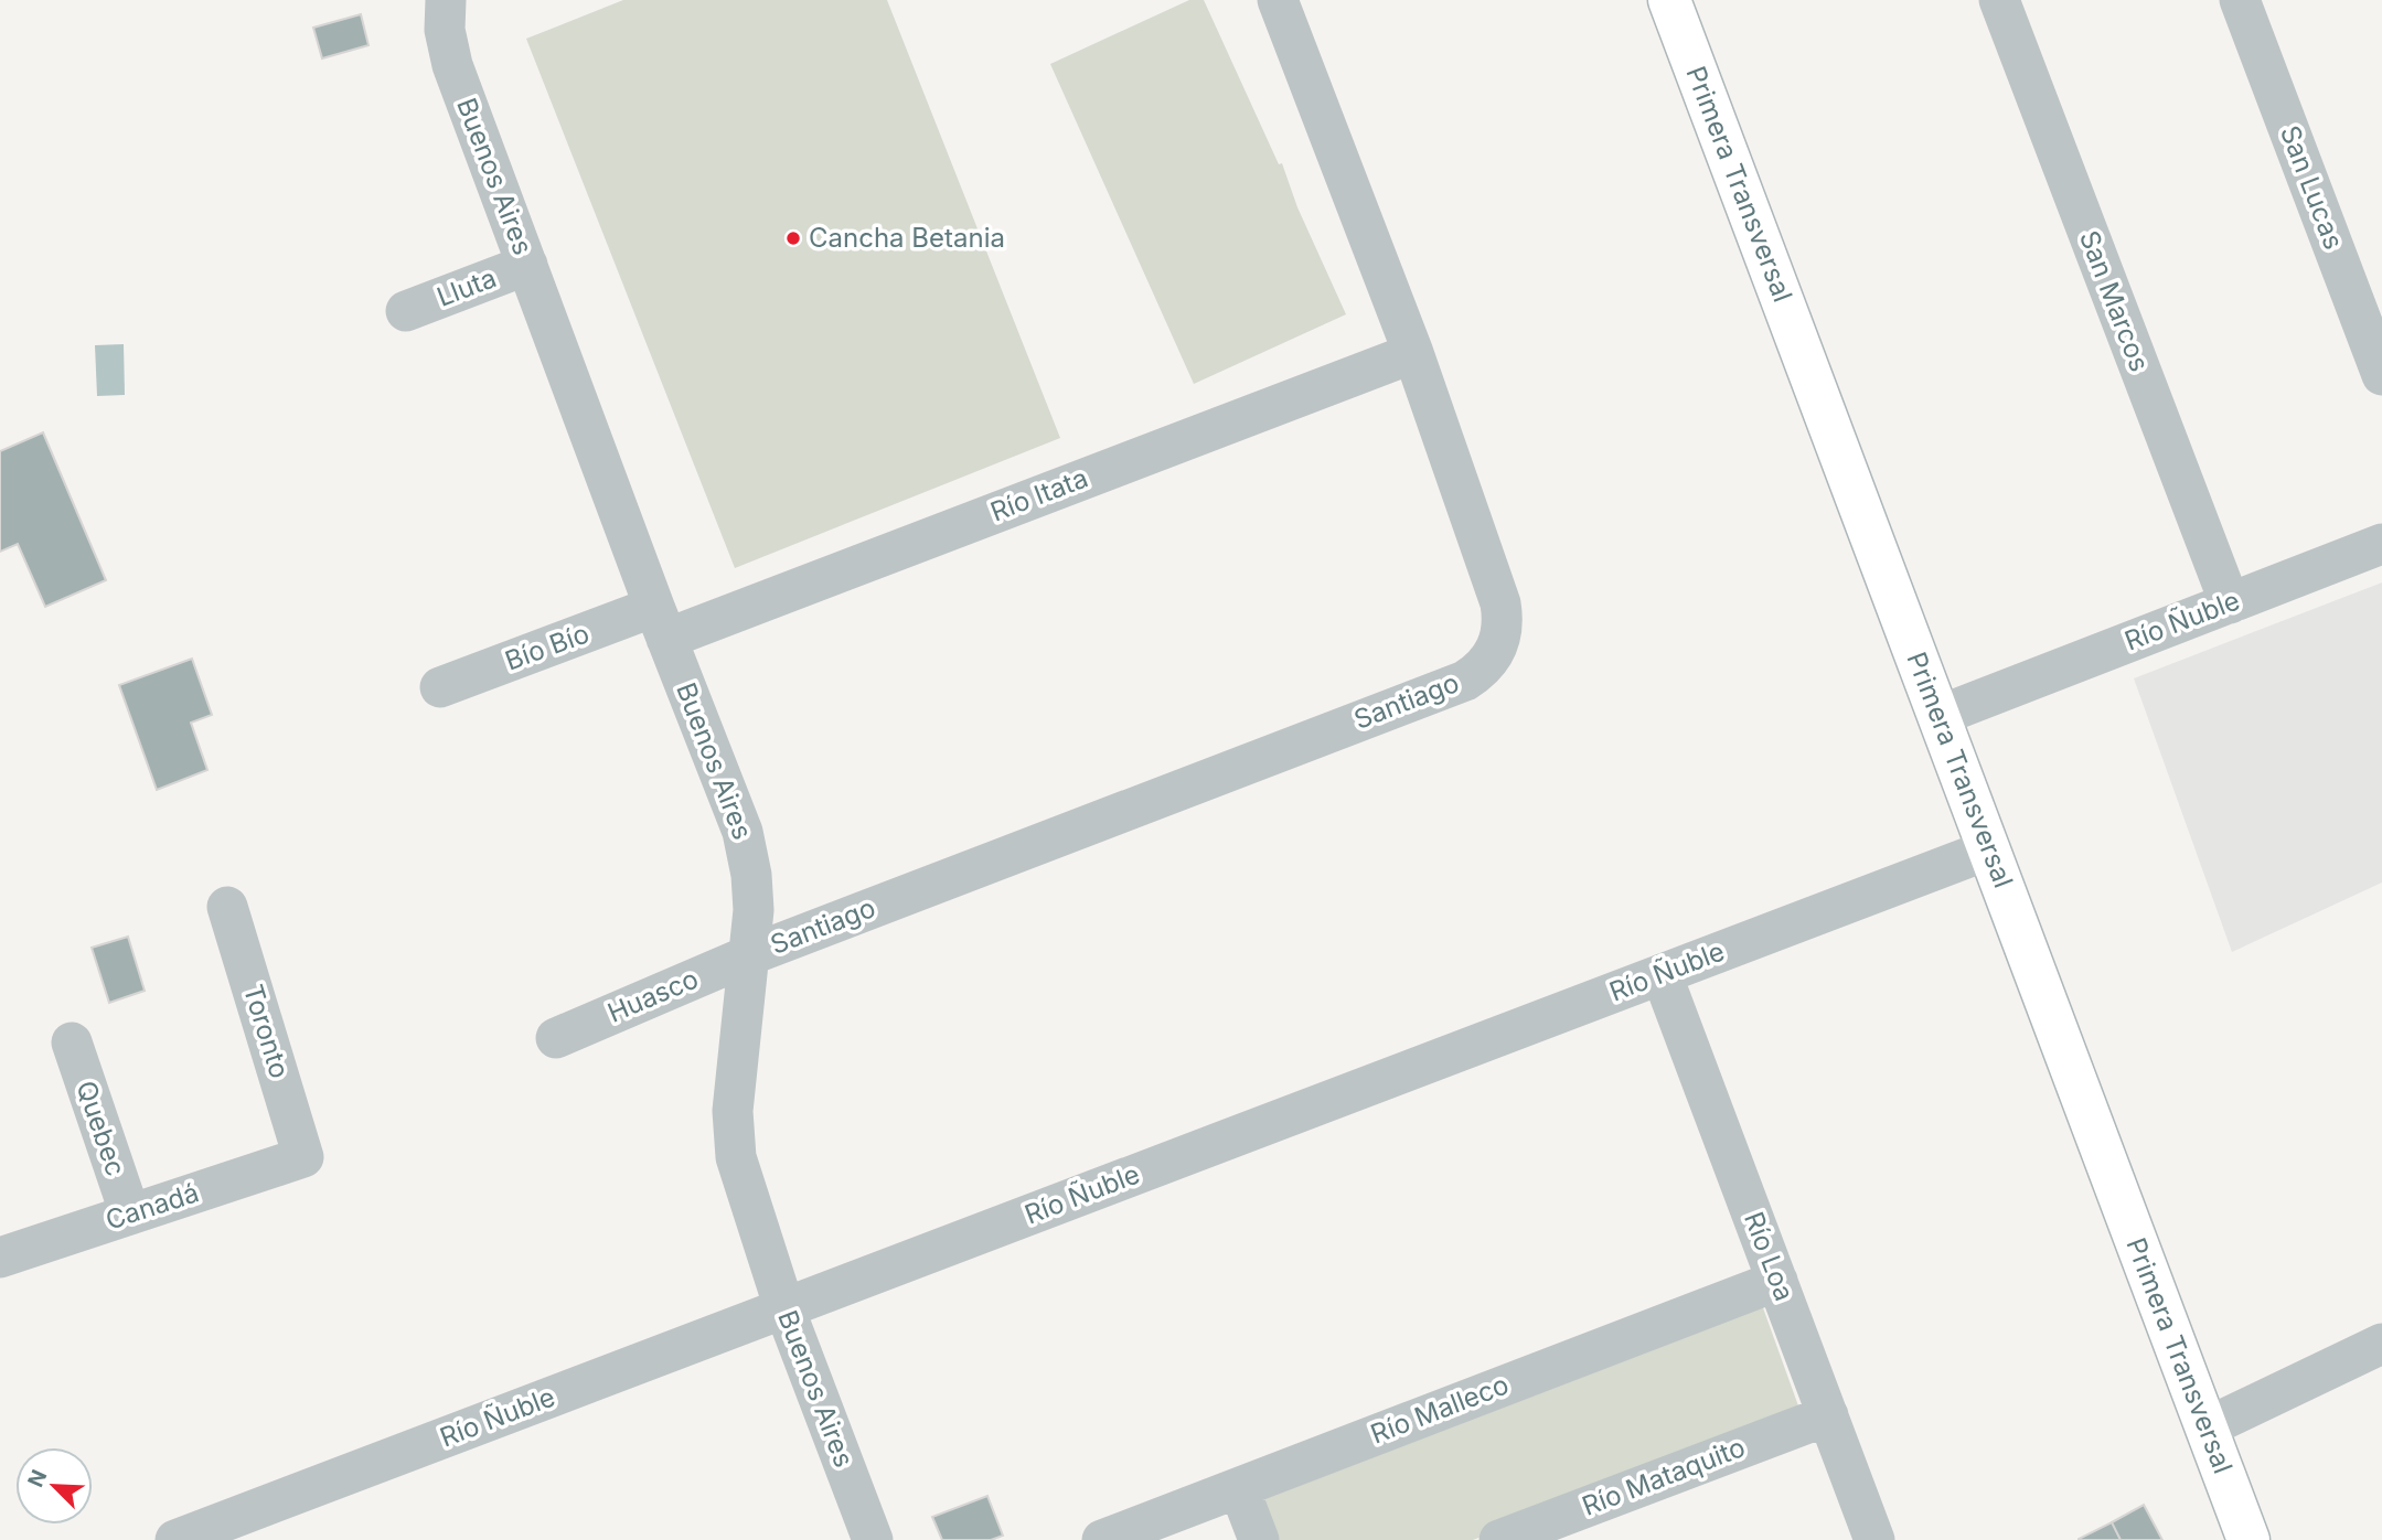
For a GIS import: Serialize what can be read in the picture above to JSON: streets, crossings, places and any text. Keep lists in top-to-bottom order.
{
  "streets": {
    "main road": ["Primera Transversal"],
    "street": [
      "Buenos Aires",
      "San Lucas",
      "Lluta",
      "San Marcos",
      "Río Itata",
      "Río Ñuble",
      "Bío Bío",
      "Santiago",
      "Huasco",
      "Toronto",
      "Quebec",
      "Canadá",
      "Río Loa",
      "Río Malleco",
      "Río Mataquito"
    ]
  },
  "crossings": [
    ["Buenos Aires", "Lluta"],
    ["Buenos Aires", "Río Itata"],
    ["Buenos Aires", "Río Ñuble"],
    ["Buenos Aires", "Bío Bío"],
    ["Buenos Aires", "Santiago"],
    ["Buenos Aires", "Huasco"],
    ["Primera Transversal", "Río Ñuble"],
    ["San Marcos", "Río Ñuble"],
    ["Río Itata", "Bío Bío"],
    ["Río Itata", "Santiago"],
    ["Río Ñuble", "Río Loa"],
    ["Santiago", "Huasco"],
    ["Toronto", "Canadá"],
    ["Quebec", "Canadá"],
    ["Río Loa", "Río Malleco"],
    ["Río Loa", "Río Mataquito"]
  ],
  "places": ["Cancha Betania"],
  "north": "top left"
}
